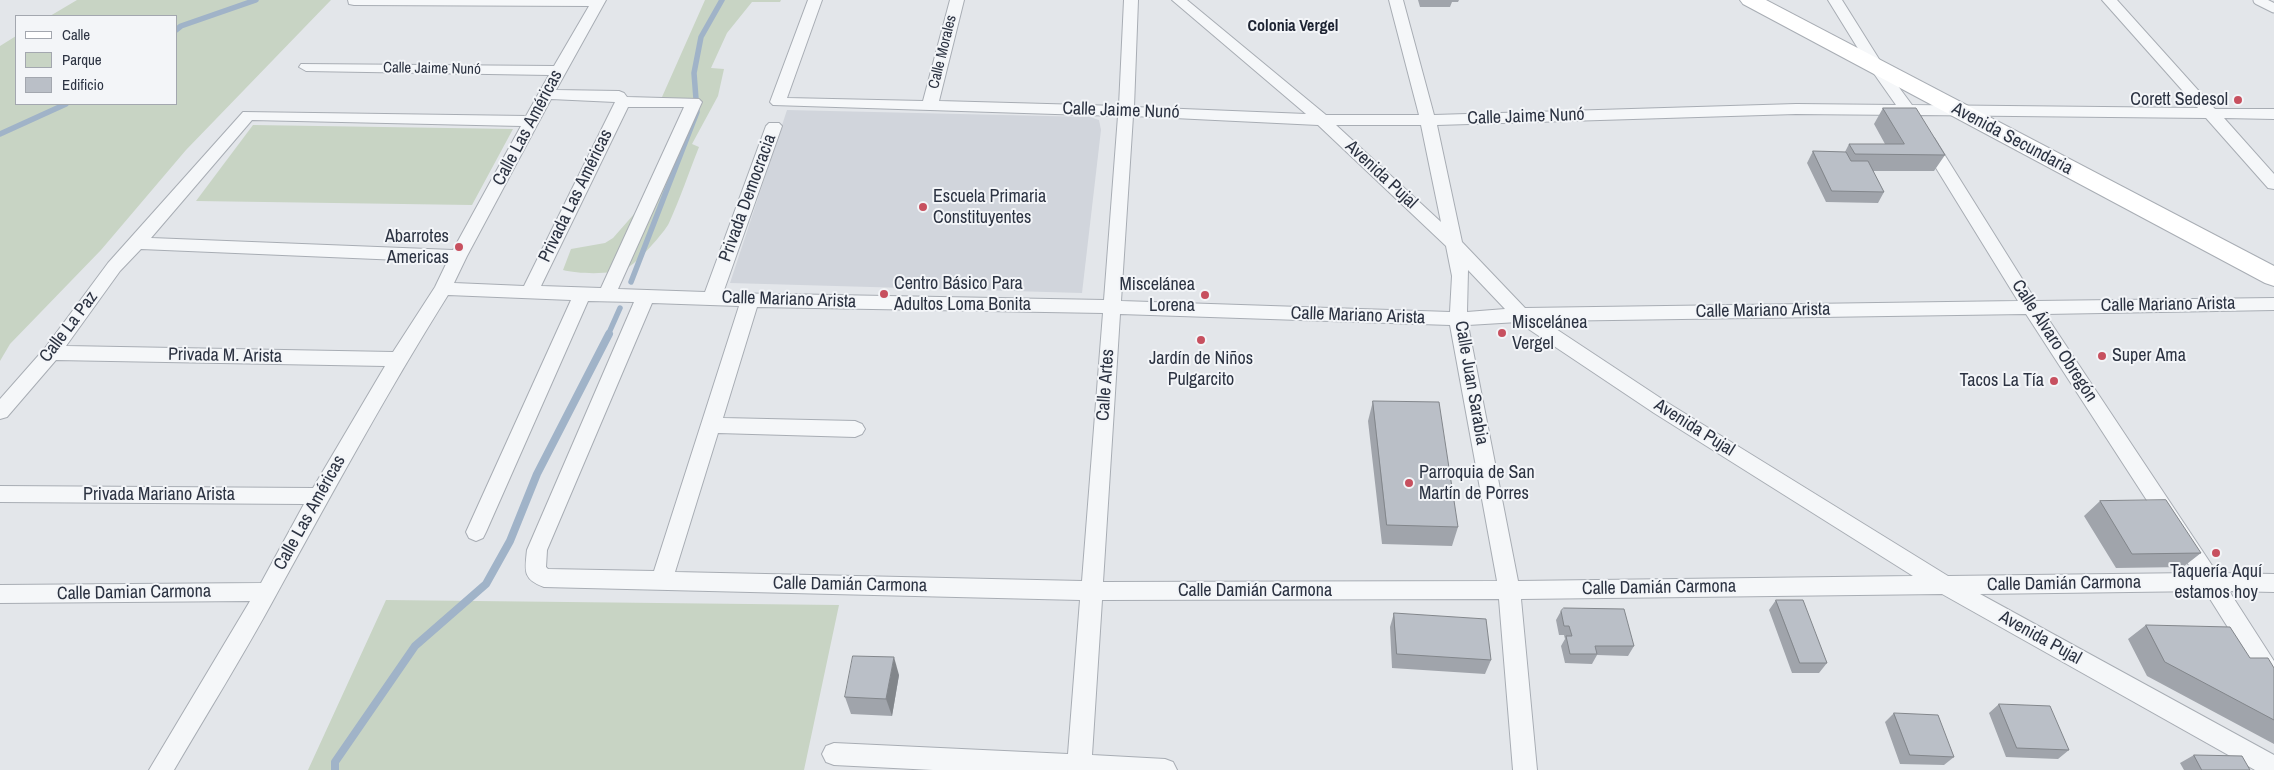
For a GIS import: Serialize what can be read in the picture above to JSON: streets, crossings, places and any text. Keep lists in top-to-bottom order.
{
  "streets": {
    "street": [
      "Calle Morales",
      "Calle Jaime Nunó",
      "Calle Las Américas",
      "Avenida Secundaria",
      "Avenida Pujal",
      "Privada Las Américas",
      "Privada Democracia",
      "Calle Mariano Arista",
      "Calle La Paz",
      "Calle Álvaro Obregón",
      "Privada M. Arista",
      "Calle Juan Sarabia",
      "Calle Artes",
      "Privada Mariano Arista",
      "Calle Damián Carmona",
      "Calle Damian Carmona"
    ]
  },
  "crossings": [
    ["Calle Morales", "Calle Jaime Nunó"],
    ["Calle Jaime Nunó", "Calle Las Américas"],
    ["Calle Jaime Nunó", "Avenida Secundaria"],
    ["Calle Jaime Nunó", "Avenida Pujal"],
    ["Calle Jaime Nunó", "Calle Álvaro Obregón"],
    ["Calle Jaime Nunó", "Calle Juan Sarabia"],
    ["Calle Jaime Nunó", "Calle Artes"],
    ["Calle Las Américas", "Calle Mariano Arista"],
    ["Calle Las Américas", "Privada M. Arista"],
    ["Calle Las Américas", "Privada Mariano Arista"],
    ["Calle Las Américas", "Calle Damian Carmona"],
    ["Avenida Secundaria", "Calle Álvaro Obregón"],
    ["Avenida Pujal", "Calle Mariano Arista"],
    ["Avenida Pujal", "Calle Juan Sarabia"],
    ["Avenida Pujal", "Calle Damián Carmona"],
    ["Privada Las Américas", "Calle Mariano Arista"],
    ["Privada Democracia", "Calle Mariano Arista"],
    ["Calle Mariano Arista", "Calle Álvaro Obregón"],
    ["Calle Mariano Arista", "Calle Juan Sarabia"],
    ["Calle Mariano Arista", "Calle Artes"],
    ["Calle Mariano Arista", "Calle Damián Carmona"],
    ["Calle La Paz", "Privada M. Arista"],
    ["Calle Álvaro Obregón", "Calle Damián Carmona"],
    ["Calle Juan Sarabia", "Calle Damián Carmona"],
    ["Calle Artes", "Calle Damián Carmona"]
  ],
  "districts": ["Colonia Vergel"],
  "places": [
    "Corett Sedesol",
    "Escuela Primaria Constituyentes",
    "Abarrotes Americas",
    "Centro Básico Para Adultos Loma Bonita",
    "Miscelánea Lorena",
    "Miscelánea Vergel",
    "Jardín de Niños Pulgarcito",
    "Super Ama",
    "Tacos La Tía",
    "Parroquia de San Martín de Porres",
    "Taquería Aquí estamos hoy"
  ],
  "legend": ["Calle", "Parque", "Edificio"]
}
